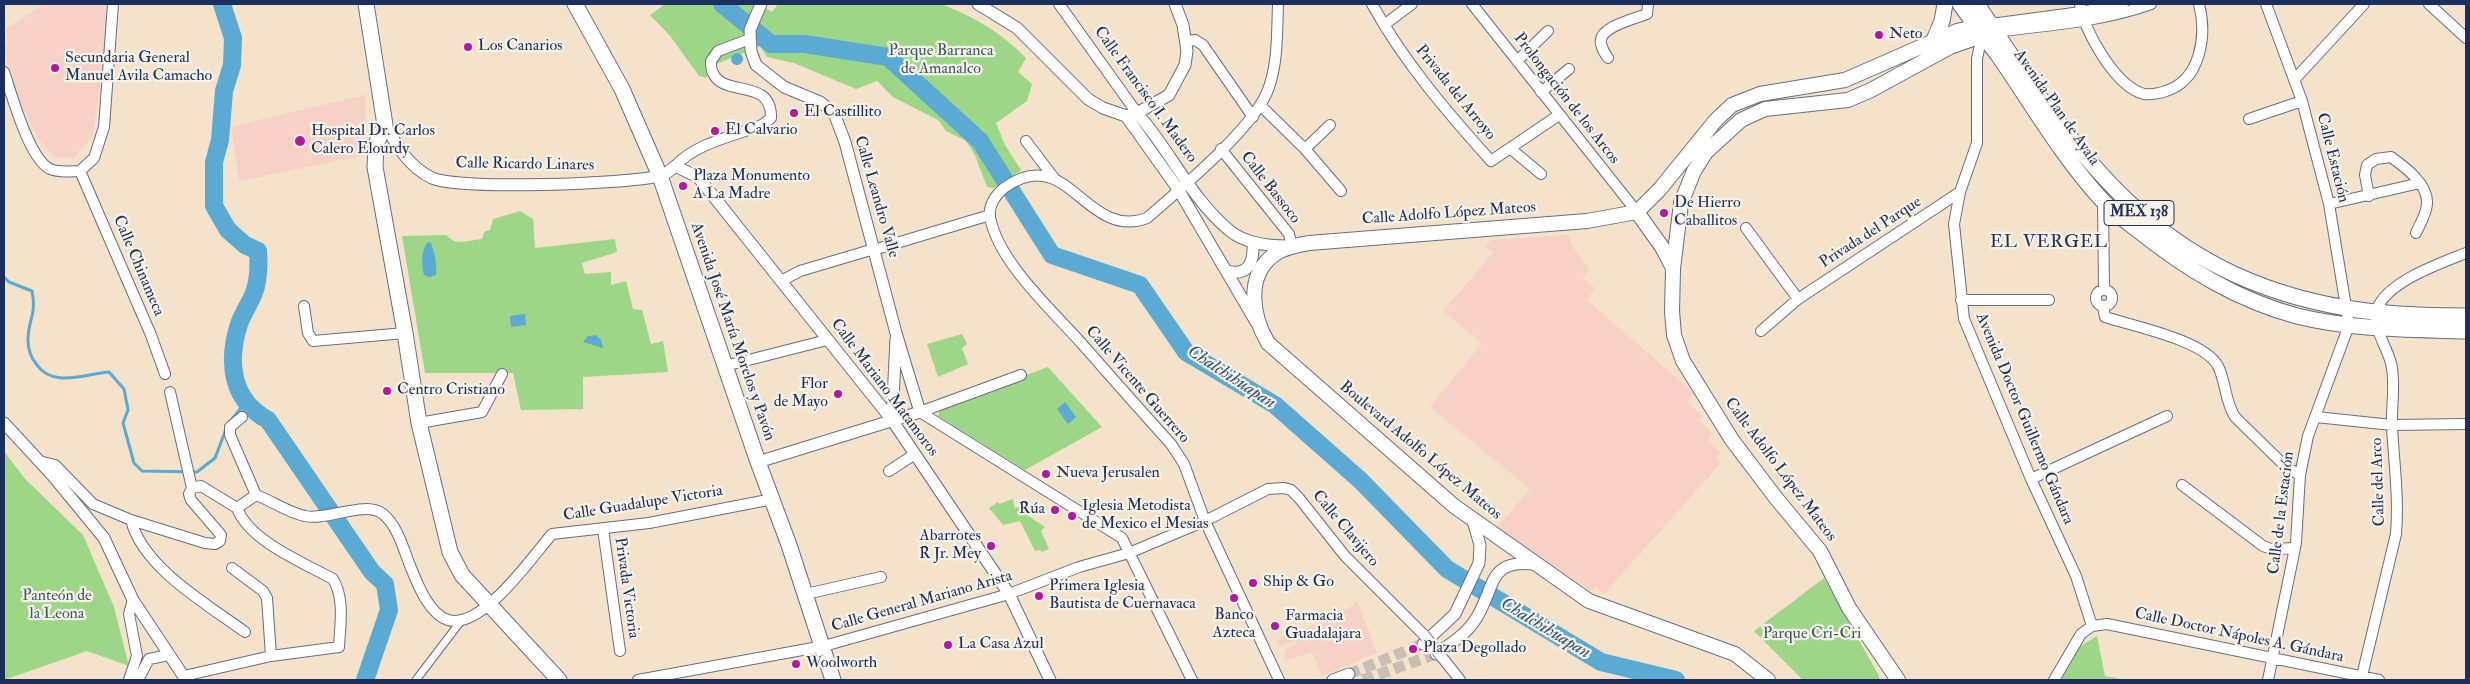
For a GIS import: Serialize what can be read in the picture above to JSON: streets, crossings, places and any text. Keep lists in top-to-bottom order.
{
  "streets": {
    "main road": [
      "Avenida Plan de Ayala",
      "MEX 138",
      "Calle Adolfo López Mateos",
      "Avenida José María Morelos y Pavón",
      "Boulevard Adolfo López Mateos"
    ],
    "street": [
      "Privada del Arroyo",
      "Calle Francisco I. Madero",
      "Prolongación de los Arcos",
      "Calle Estación",
      "Calle Ricardo Linares",
      "Calle Bassoco",
      "Calle Leandro Valle",
      "Privada del Parque",
      "Calle Chinameca",
      "Calle Vicente Guerrero",
      "Calle Mariano Matamoros",
      "Avenida Doctor Guillermo Gándara",
      "Calle del Arco",
      "Calle Guadalupe Victoria",
      "Calle de la Estación",
      "Calle Clavijero",
      "Privada Victoria",
      "Calle General Mariano Arista",
      "Calle Doctor Nápoles A. Gándara"
    ]
  },
  "crossings": [
    ["Privada del Arroyo", "Prolongación de los Arcos"],
    ["Calle Francisco I. Madero", "Calle Adolfo López Mateos"],
    ["Calle Francisco I. Madero", "Boulevard Adolfo López Mateos"],
    ["Prolongación de los Arcos", "Calle Adolfo López Mateos"],
    ["Avenida Plan de Ayala", "Calle Estación"],
    ["Avenida Plan de Ayala", "Calle Adolfo López Mateos"],
    ["Avenida Plan de Ayala", "Avenida Doctor Guillermo Gándara"],
    ["Avenida Plan de Ayala", "Calle del Arco"],
    ["Avenida Plan de Ayala", "Calle de la Estación"],
    ["Calle Estación", "Calle de la Estación"],
    ["Calle Ricardo Linares", "Avenida José María Morelos y Pavón"],
    ["Calle Bassoco", "Calle Adolfo López Mateos"],
    ["Calle Adolfo López Mateos", "Avenida Doctor Guillermo Gándara"],
    ["Calle Adolfo López Mateos", "Boulevard Adolfo López Mateos"],
    ["Privada del Parque", "Avenida Doctor Guillermo Gándara"],
    ["Avenida José María Morelos y Pavón", "Calle Guadalupe Victoria"],
    ["Avenida José María Morelos y Pavón", "Calle General Mariano Arista"],
    ["Calle Vicente Guerrero", "Calle Clavijero"],
    ["Calle Vicente Guerrero", "Calle General Mariano Arista"],
    ["Calle Mariano Matamoros", "Calle General Mariano Arista"],
    ["Avenida Doctor Guillermo Gándara", "Calle Doctor Nápoles A. Gándara"],
    ["Calle del Arco", "Calle Doctor Nápoles A. Gándara"],
    ["Calle Guadalupe Victoria", "Privada Victoria"],
    ["Calle de la Estación", "Calle Doctor Nápoles A. Gándara"],
    ["Calle Clavijero", "Calle General Mariano Arista"]
  ],
  "districts": ["EL VERGEL"],
  "water": ["Chalchihuapan"],
  "parks": ["Parque Barranca de Amanalco", "Panteón de la Leona", "Parque Cri-Cri"],
  "places": [
    "Neto",
    "Los Canarios",
    "Secundaria General Manuel Avila Camacho",
    "El Castillito",
    "El Calvario",
    "Hospital Dr. Carlos Calero Elourdy",
    "Plaza Monumento A La Madre",
    "De Hierro Caballitos",
    "Centro Cristiano",
    "Flor de Mayo",
    "Nueva Jerusalen",
    "Rúa",
    "Iglesia Metodista de Mexico el Mesias",
    "Abarrotes R Jr. Mey",
    "Ship & Go",
    "Primera Iglesia Bautista de Cuernavaca",
    "Banco Azteca",
    "Farmacia Guadalajara",
    "La Casa Azul",
    "Plaza Degollado",
    "Woolworth"
  ]
}
